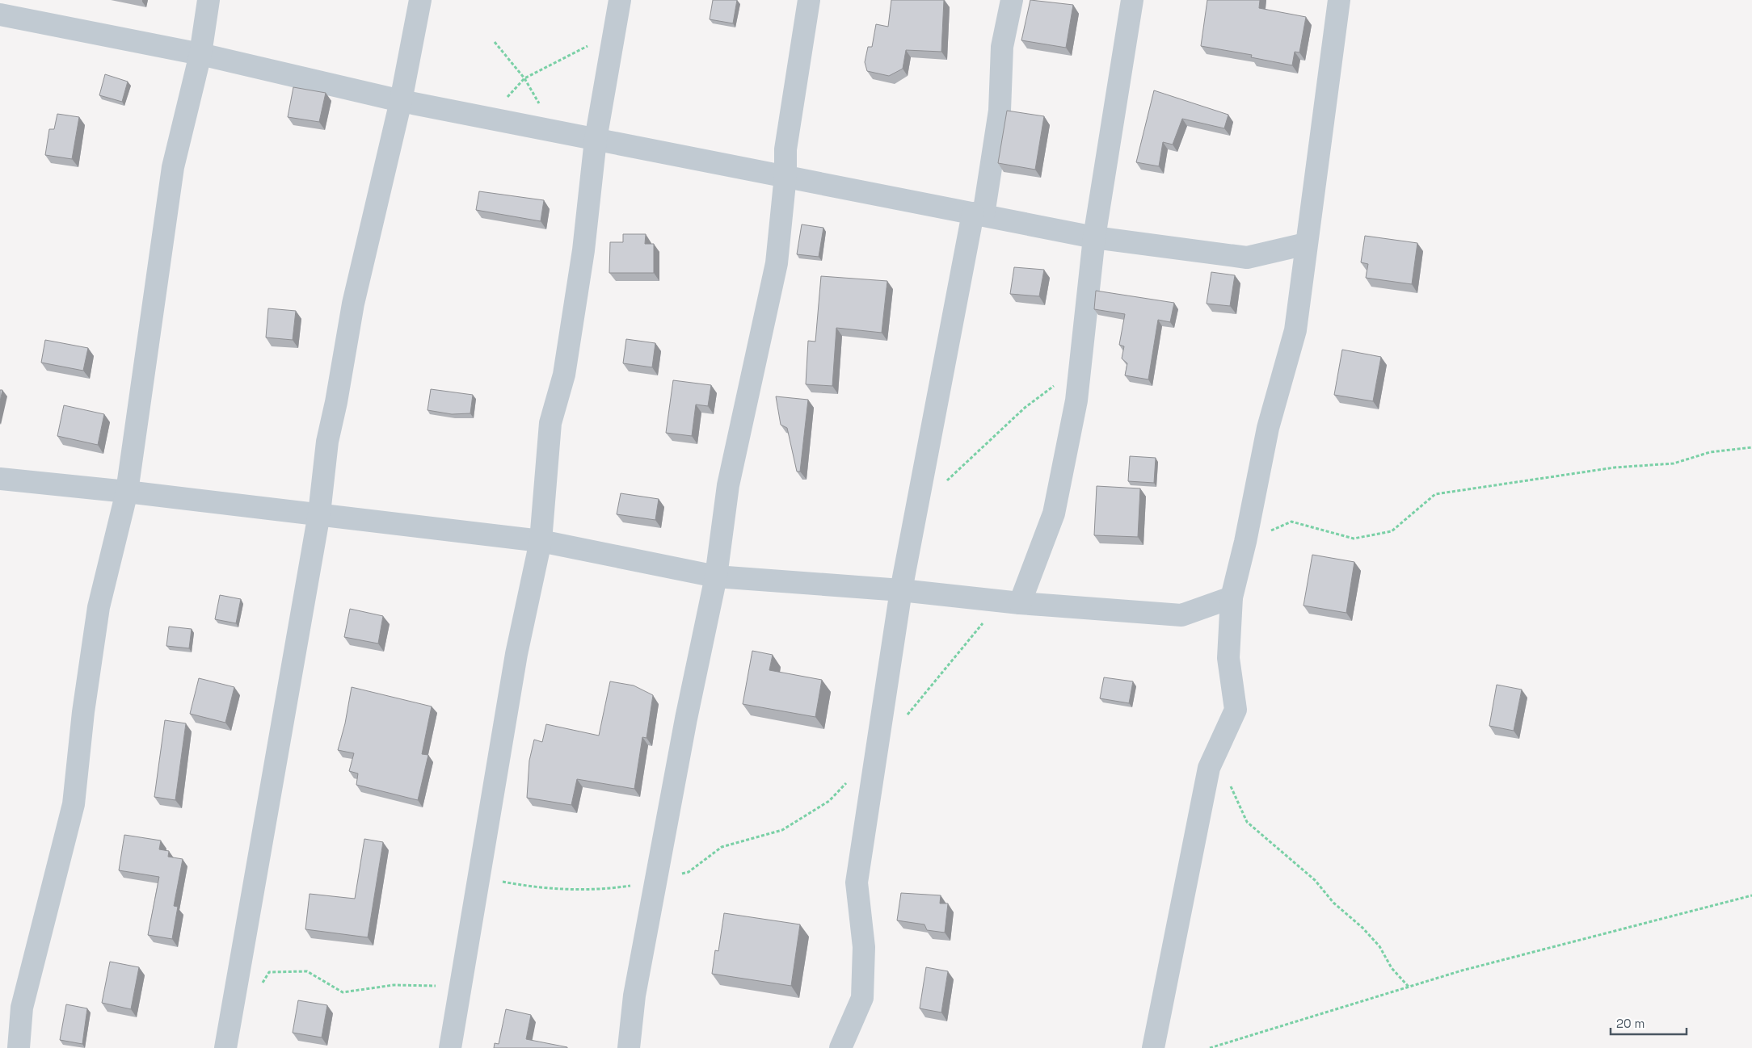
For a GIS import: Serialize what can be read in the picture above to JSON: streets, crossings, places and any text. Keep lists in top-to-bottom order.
{
  "scale_bar": "20 m"
}
